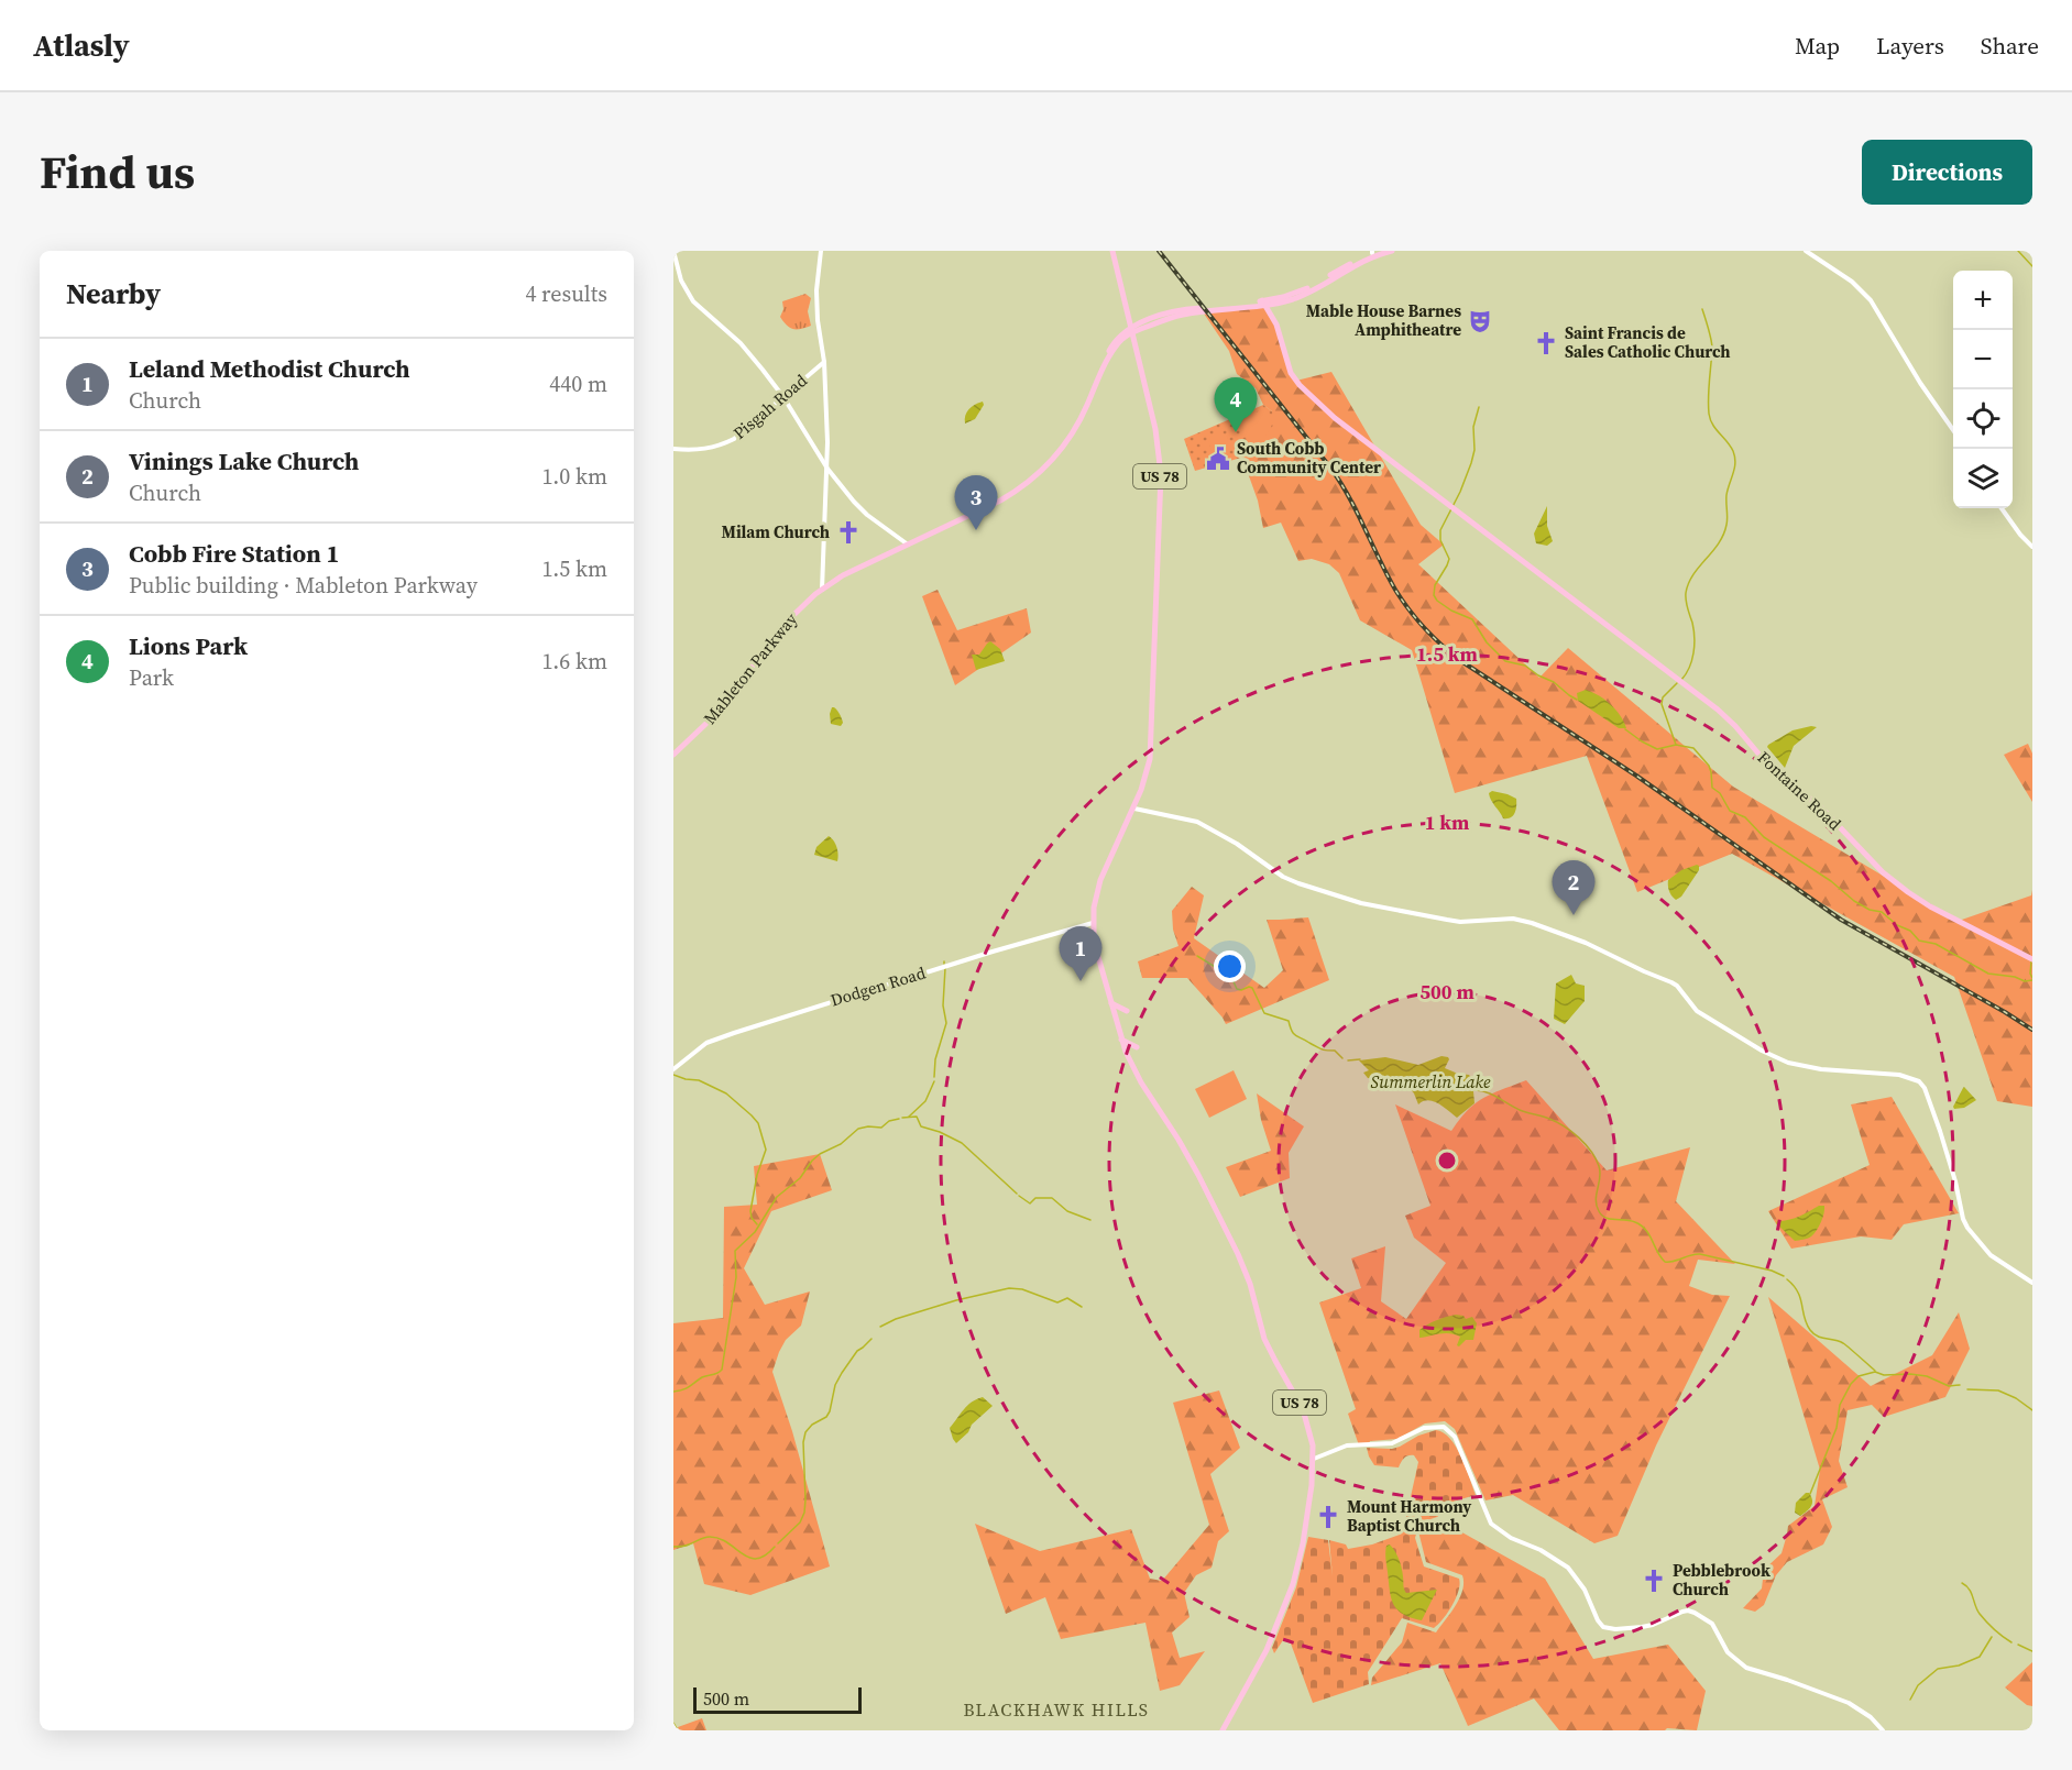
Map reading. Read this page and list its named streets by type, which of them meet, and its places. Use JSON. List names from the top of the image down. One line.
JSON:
{"streets":{"main road":["US 78","Mableton Parkway","Fontaine Road"],"street":["Pisgah Road","Dodgen Road"]},"crossings":[["US 78","Mableton Parkway"],["US 78","Dodgen Road"]],"districts":["BLACKHAWK HILLS"],"water":["Summerlin Lake"],"places":{"theatre":["Mable House Barnes Amphitheatre"],"church":["Saint Francis de Sales Catholic Church","Milam Church","Mount Harmony Baptist Church","Pebblebrook Church"],"public building":["South Cobb Community Center"]},"scale_bar":"500 m","page":{"header":"Atlasly","nav":["Map","Layers","Share"],"title":"Find us","buttons":"Directions","heading":["Nearby","4 results"],"map_buttons":["+","−"],"list":[{"mark":"1","name":"Leland Methodist Church","note":"Church","value":"440 m"},{"mark":"2","name":"Vinings Lake Church","note":"Church","value":"1.0 km"},{"mark":"3","name":"Cobb Fire Station 1","note":"Public building · Mableton Parkway","value":"1.5 km"},{"mark":"4","name":"Lions Park","note":"Park","value":"1.6 km"}],"pins":["4","3","2","1"],"scale":"500 m"},"rings":["1.5 km","1 km","500 m"]}
